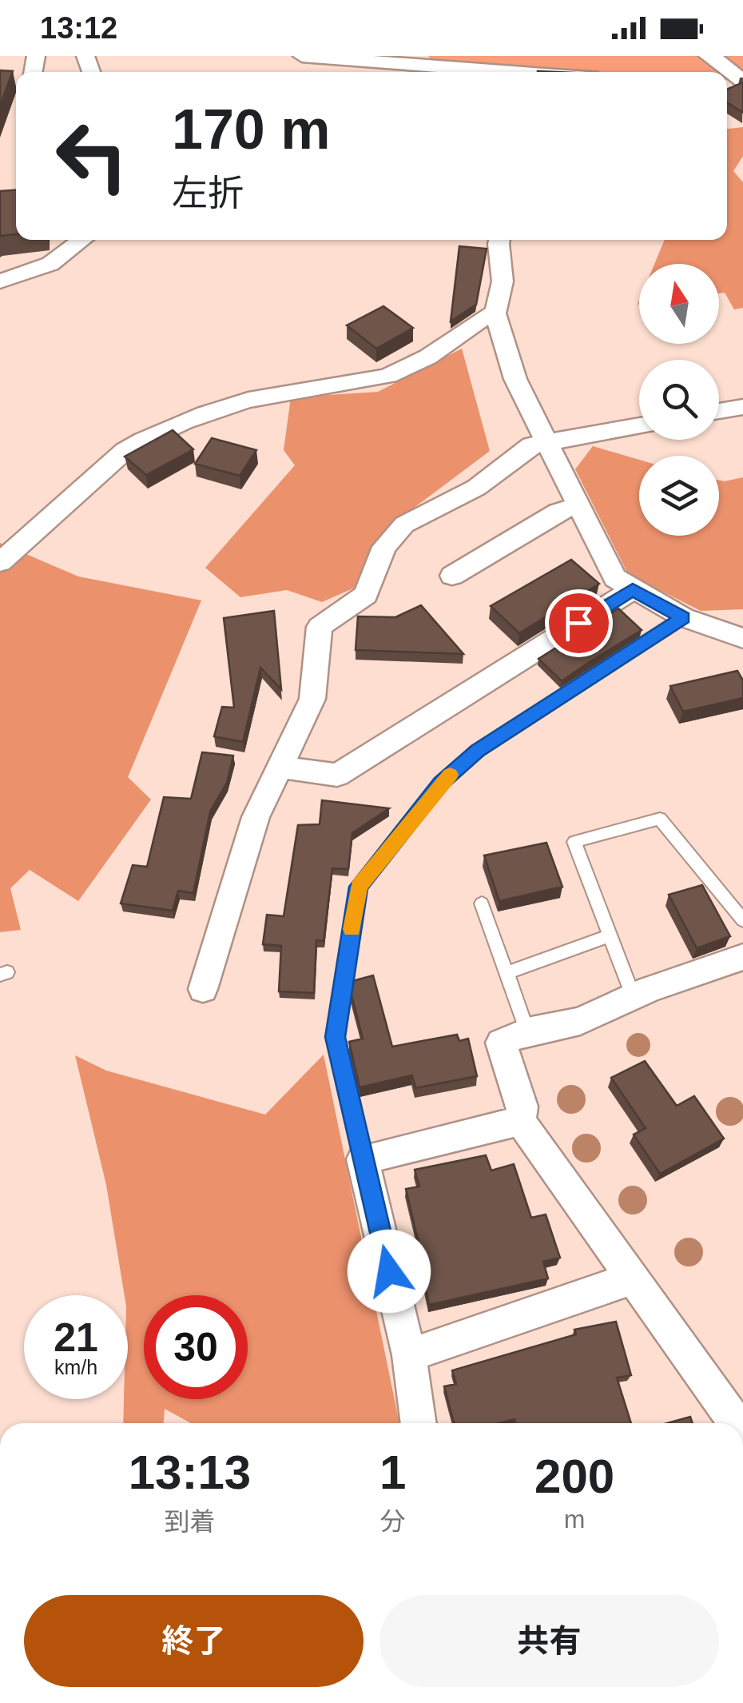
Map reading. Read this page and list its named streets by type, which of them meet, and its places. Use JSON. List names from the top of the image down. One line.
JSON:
{"north":"top","page":{"status":"13:12","turn":["170 m","左折"],"speed":"21 km/h","limit":"30","eta":["13:13","到着","1","分","200","m"],"buttons":["終了","共有"]}}
